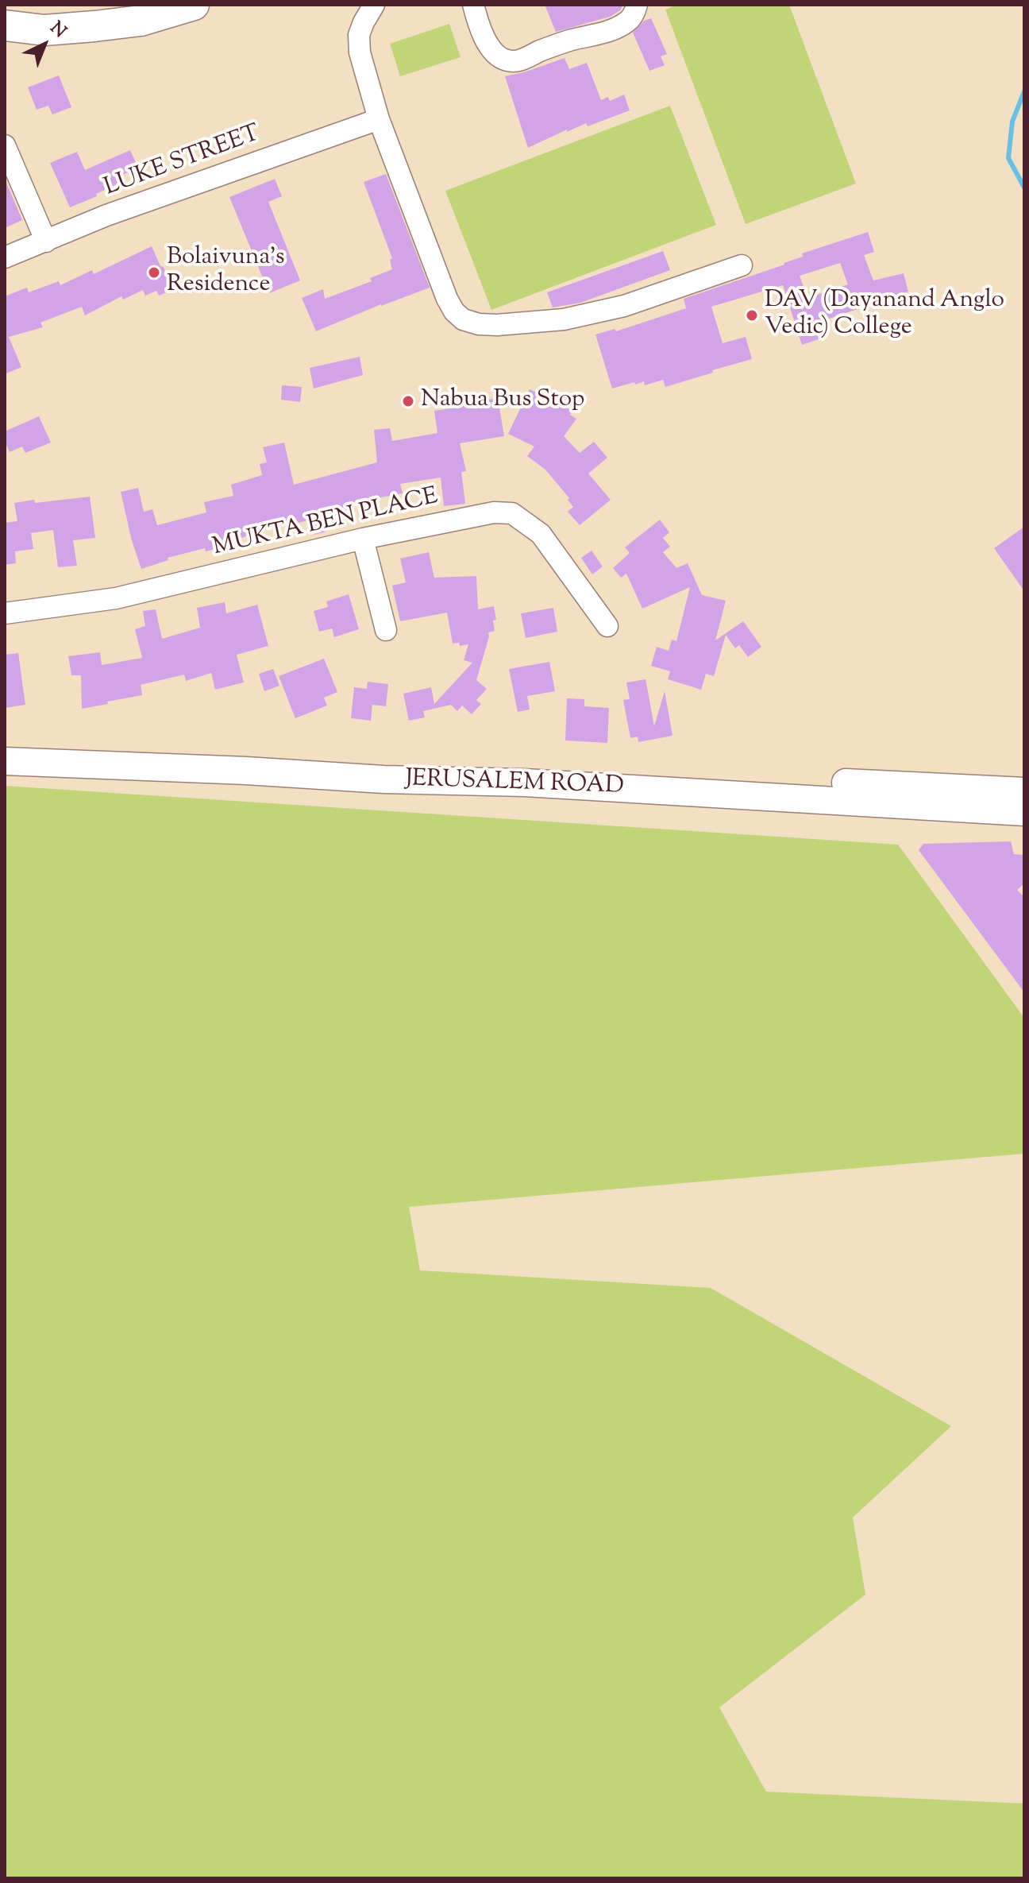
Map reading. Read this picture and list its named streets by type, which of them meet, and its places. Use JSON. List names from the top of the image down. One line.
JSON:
{"streets":{"main road":["JERUSALEM ROAD"],"street":["LUKE STREET","MUKTA BEN PLACE"]},"places":["Bolaivuna's Residence","DAV (Dayanand Anglo Vedic) College","Nabua Bus Stop"],"north":"top right"}
